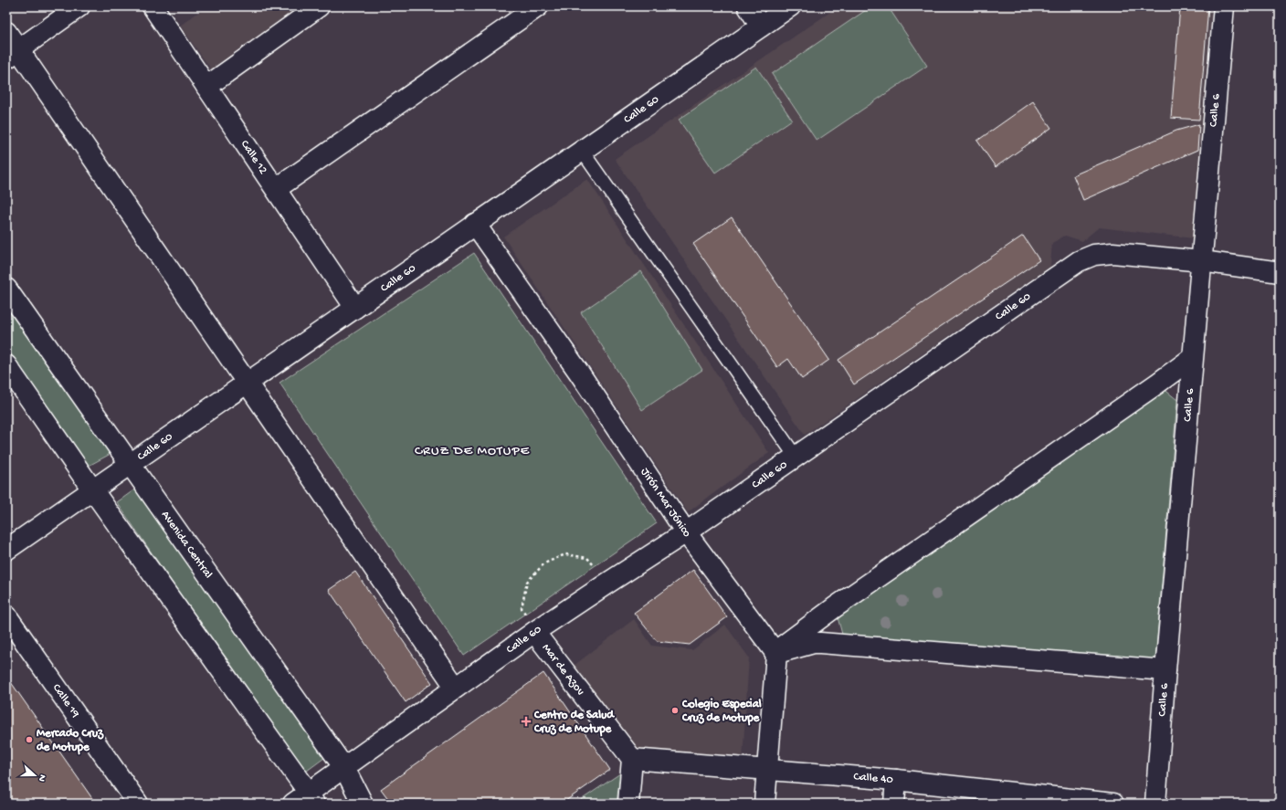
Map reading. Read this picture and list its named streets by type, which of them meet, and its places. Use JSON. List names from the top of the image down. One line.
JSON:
{"streets":{"street":["Calle 60","Calle 6","Calle 12","Jirón Mar Jónico","Avenida Central","Mar de Azov","Calle 19","Calle 40"]},"crossings":[["Calle 60","Calle 6"],["Calle 60","Calle 12"],["Calle 60","Jirón Mar Jónico"],["Calle 60","Avenida Central"],["Calle 60","Mar de Azov"],["Mar de Azov","Calle 40"]],"districts":["CRUZ DE MOTUPE"],"places":{"other":["Colegio Especial Cruz de Motupe","Mercado Cruz de Motupe"],"health":["Centro de Salud Cruz de Motupe"]},"north":"right"}
